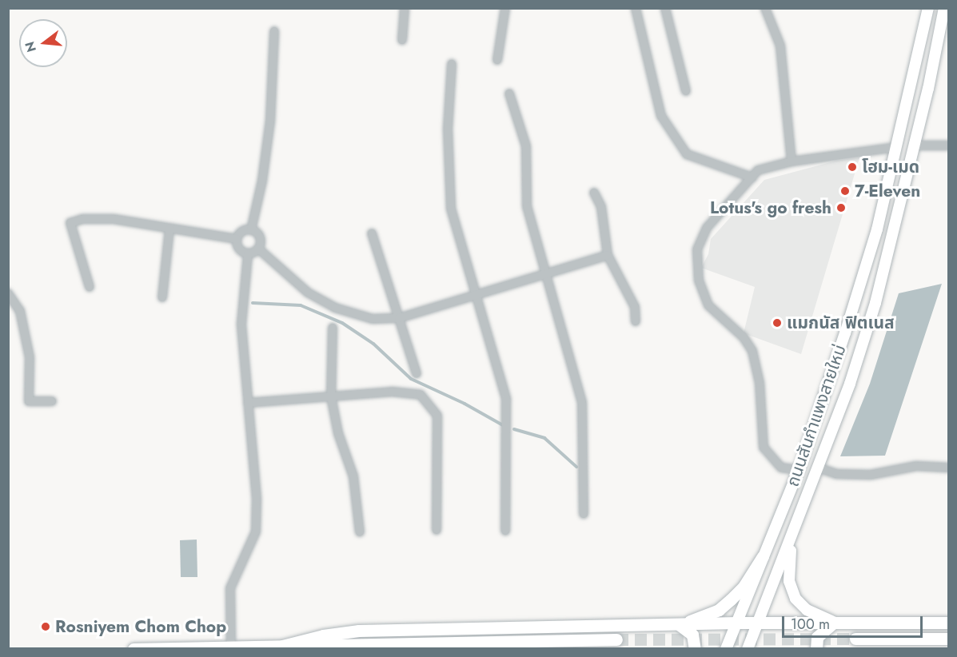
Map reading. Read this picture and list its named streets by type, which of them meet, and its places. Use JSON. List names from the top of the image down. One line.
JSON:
{"streets":{"main road":["ถนนสันกำแพงสายใหม่"]},"places":["โฮม-เมด","7-Eleven","Lotus's go fresh","แมกนัส ฟิตเนส","Rosniyem Chom Chop"],"scale_bar":"100 m","north":"left"}
